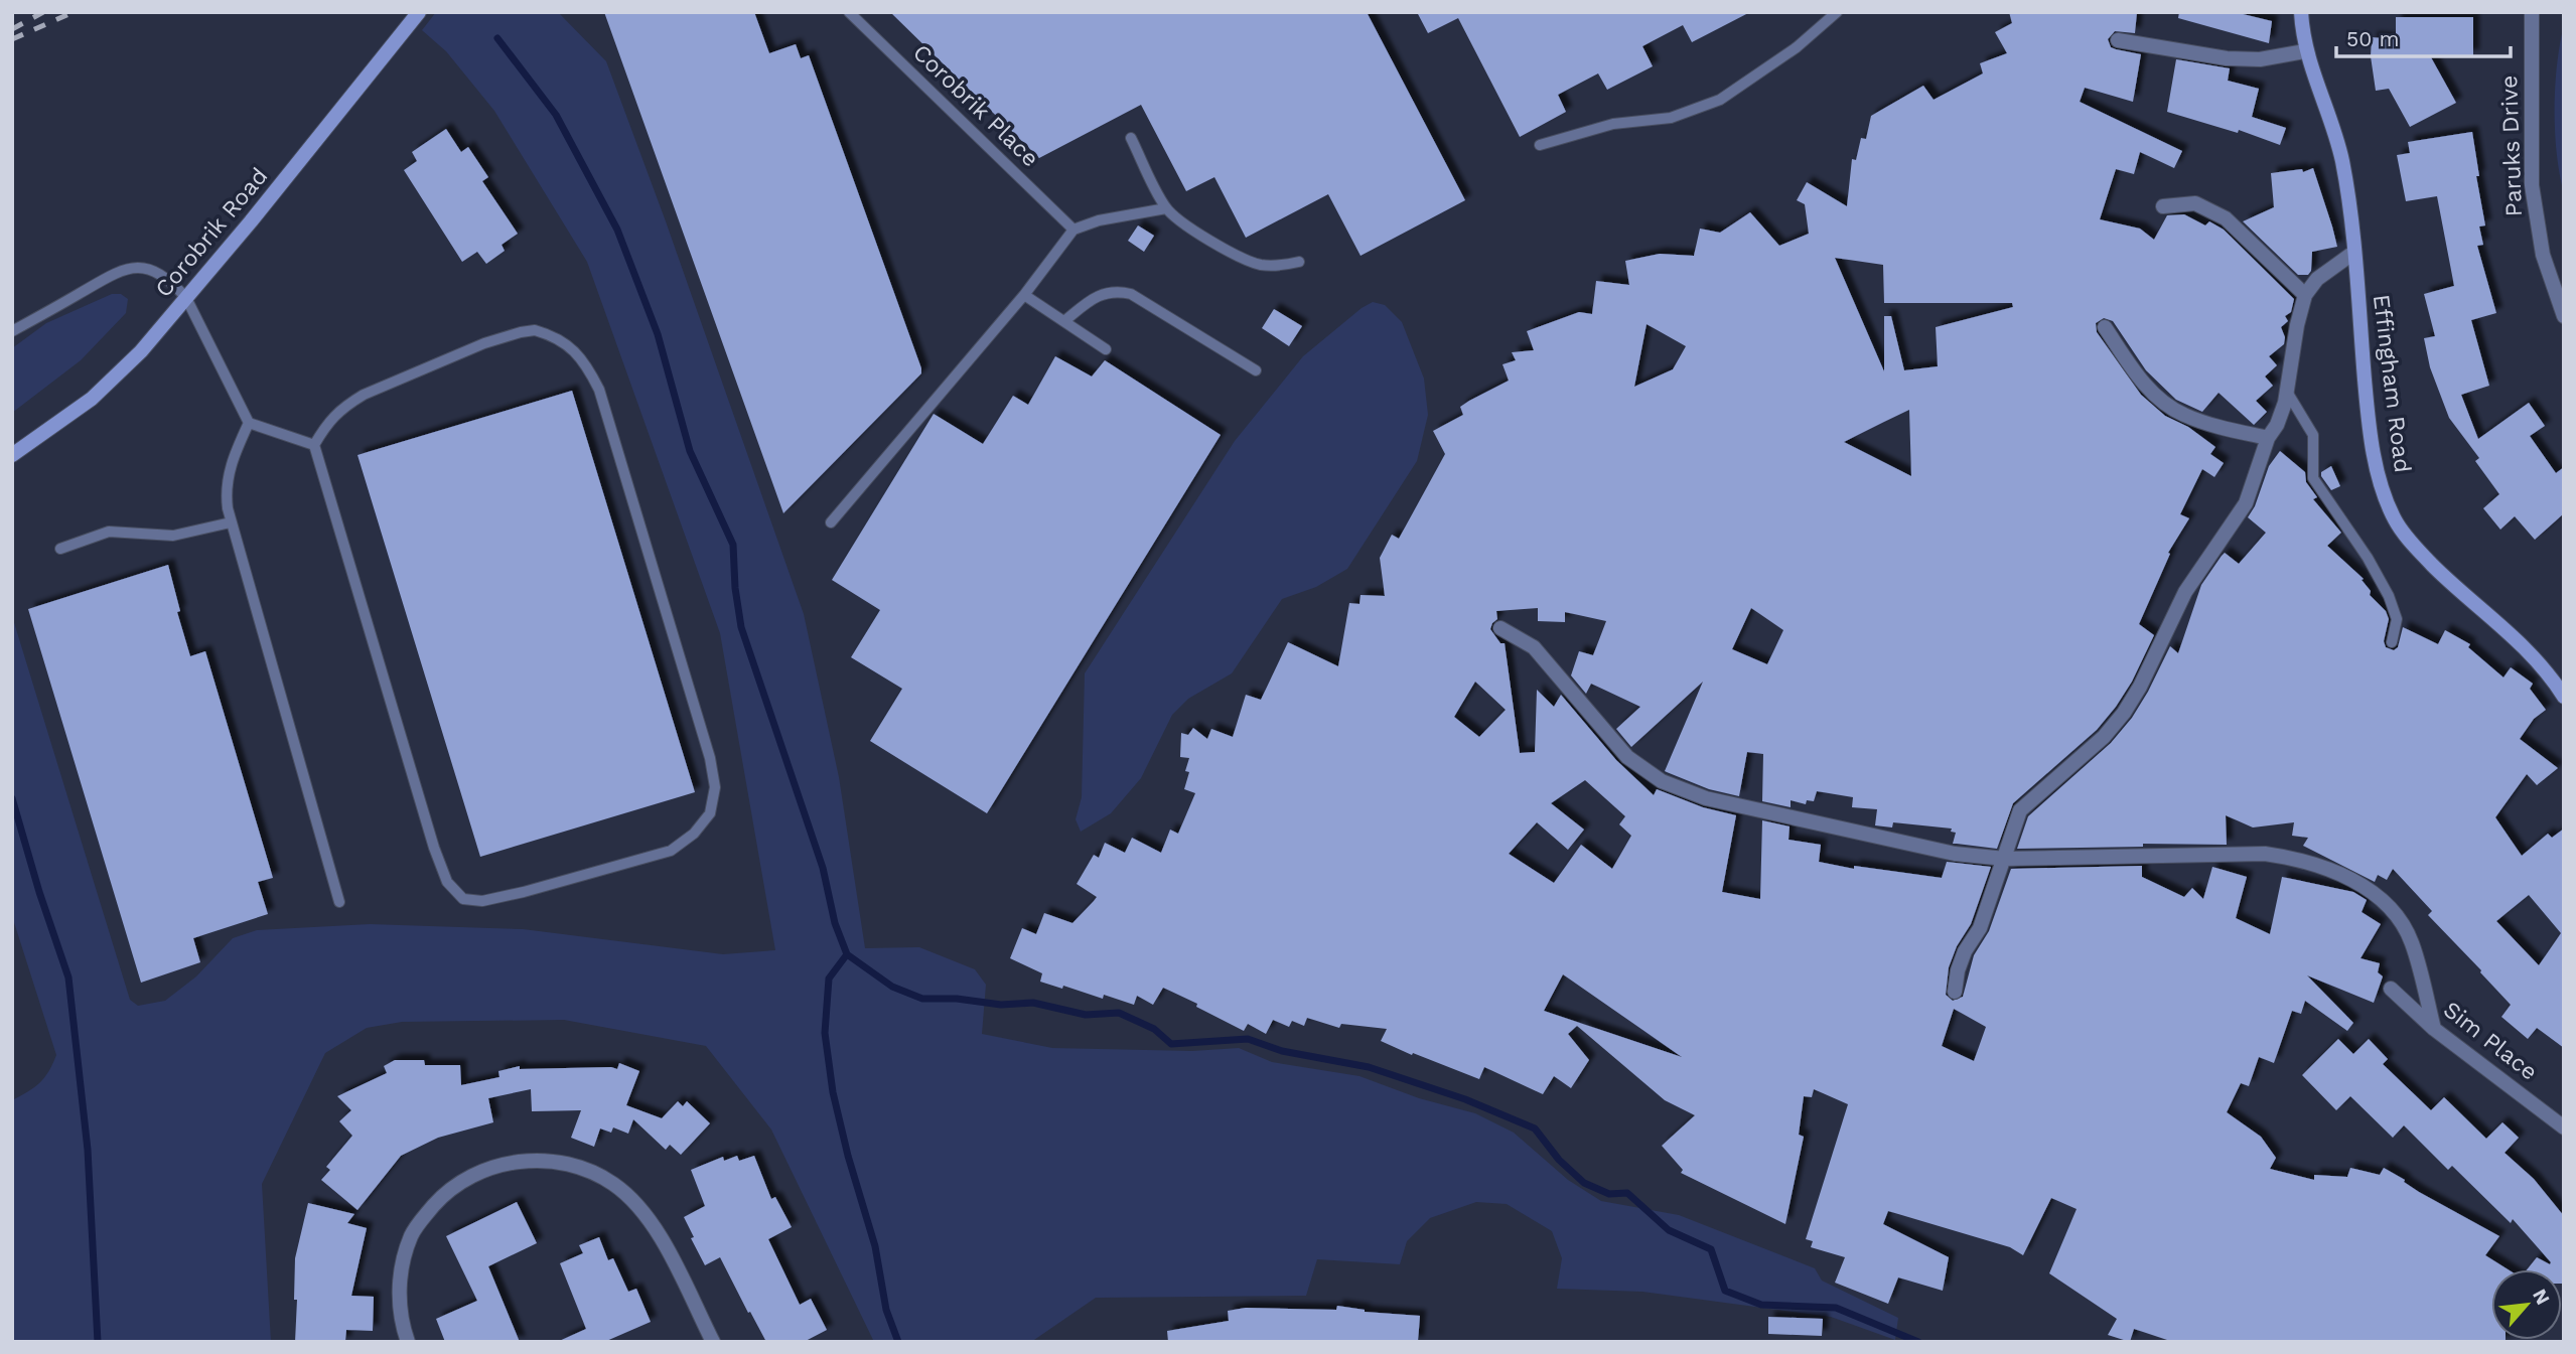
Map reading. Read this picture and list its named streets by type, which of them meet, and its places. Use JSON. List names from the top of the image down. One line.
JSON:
{"streets":{"street":["Paruks Drive","Corobrik Road","Effingham Road","Sim Place"],"lane":["Corobrik Place"]},"scale_bar":"50 m","north":"top right"}
